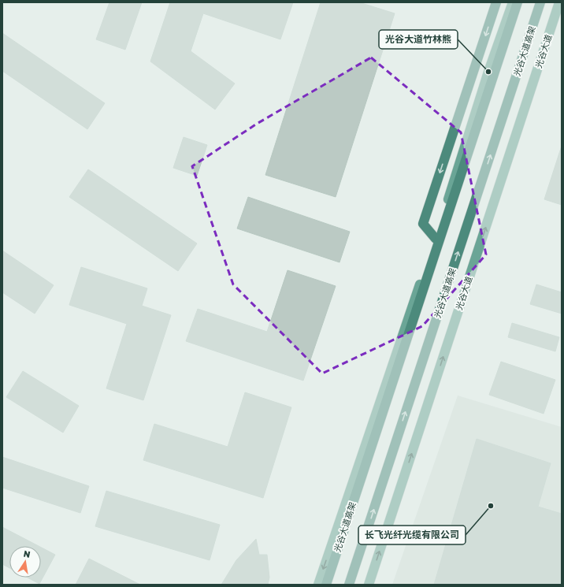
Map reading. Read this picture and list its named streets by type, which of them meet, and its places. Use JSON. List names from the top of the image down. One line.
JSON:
{"streets":{"highway":["光谷大道高架"],"main road":["光谷大道"]},"places":["光谷大道竹林熊","长飞光纤光缆有限公司"],"north":"top"}
